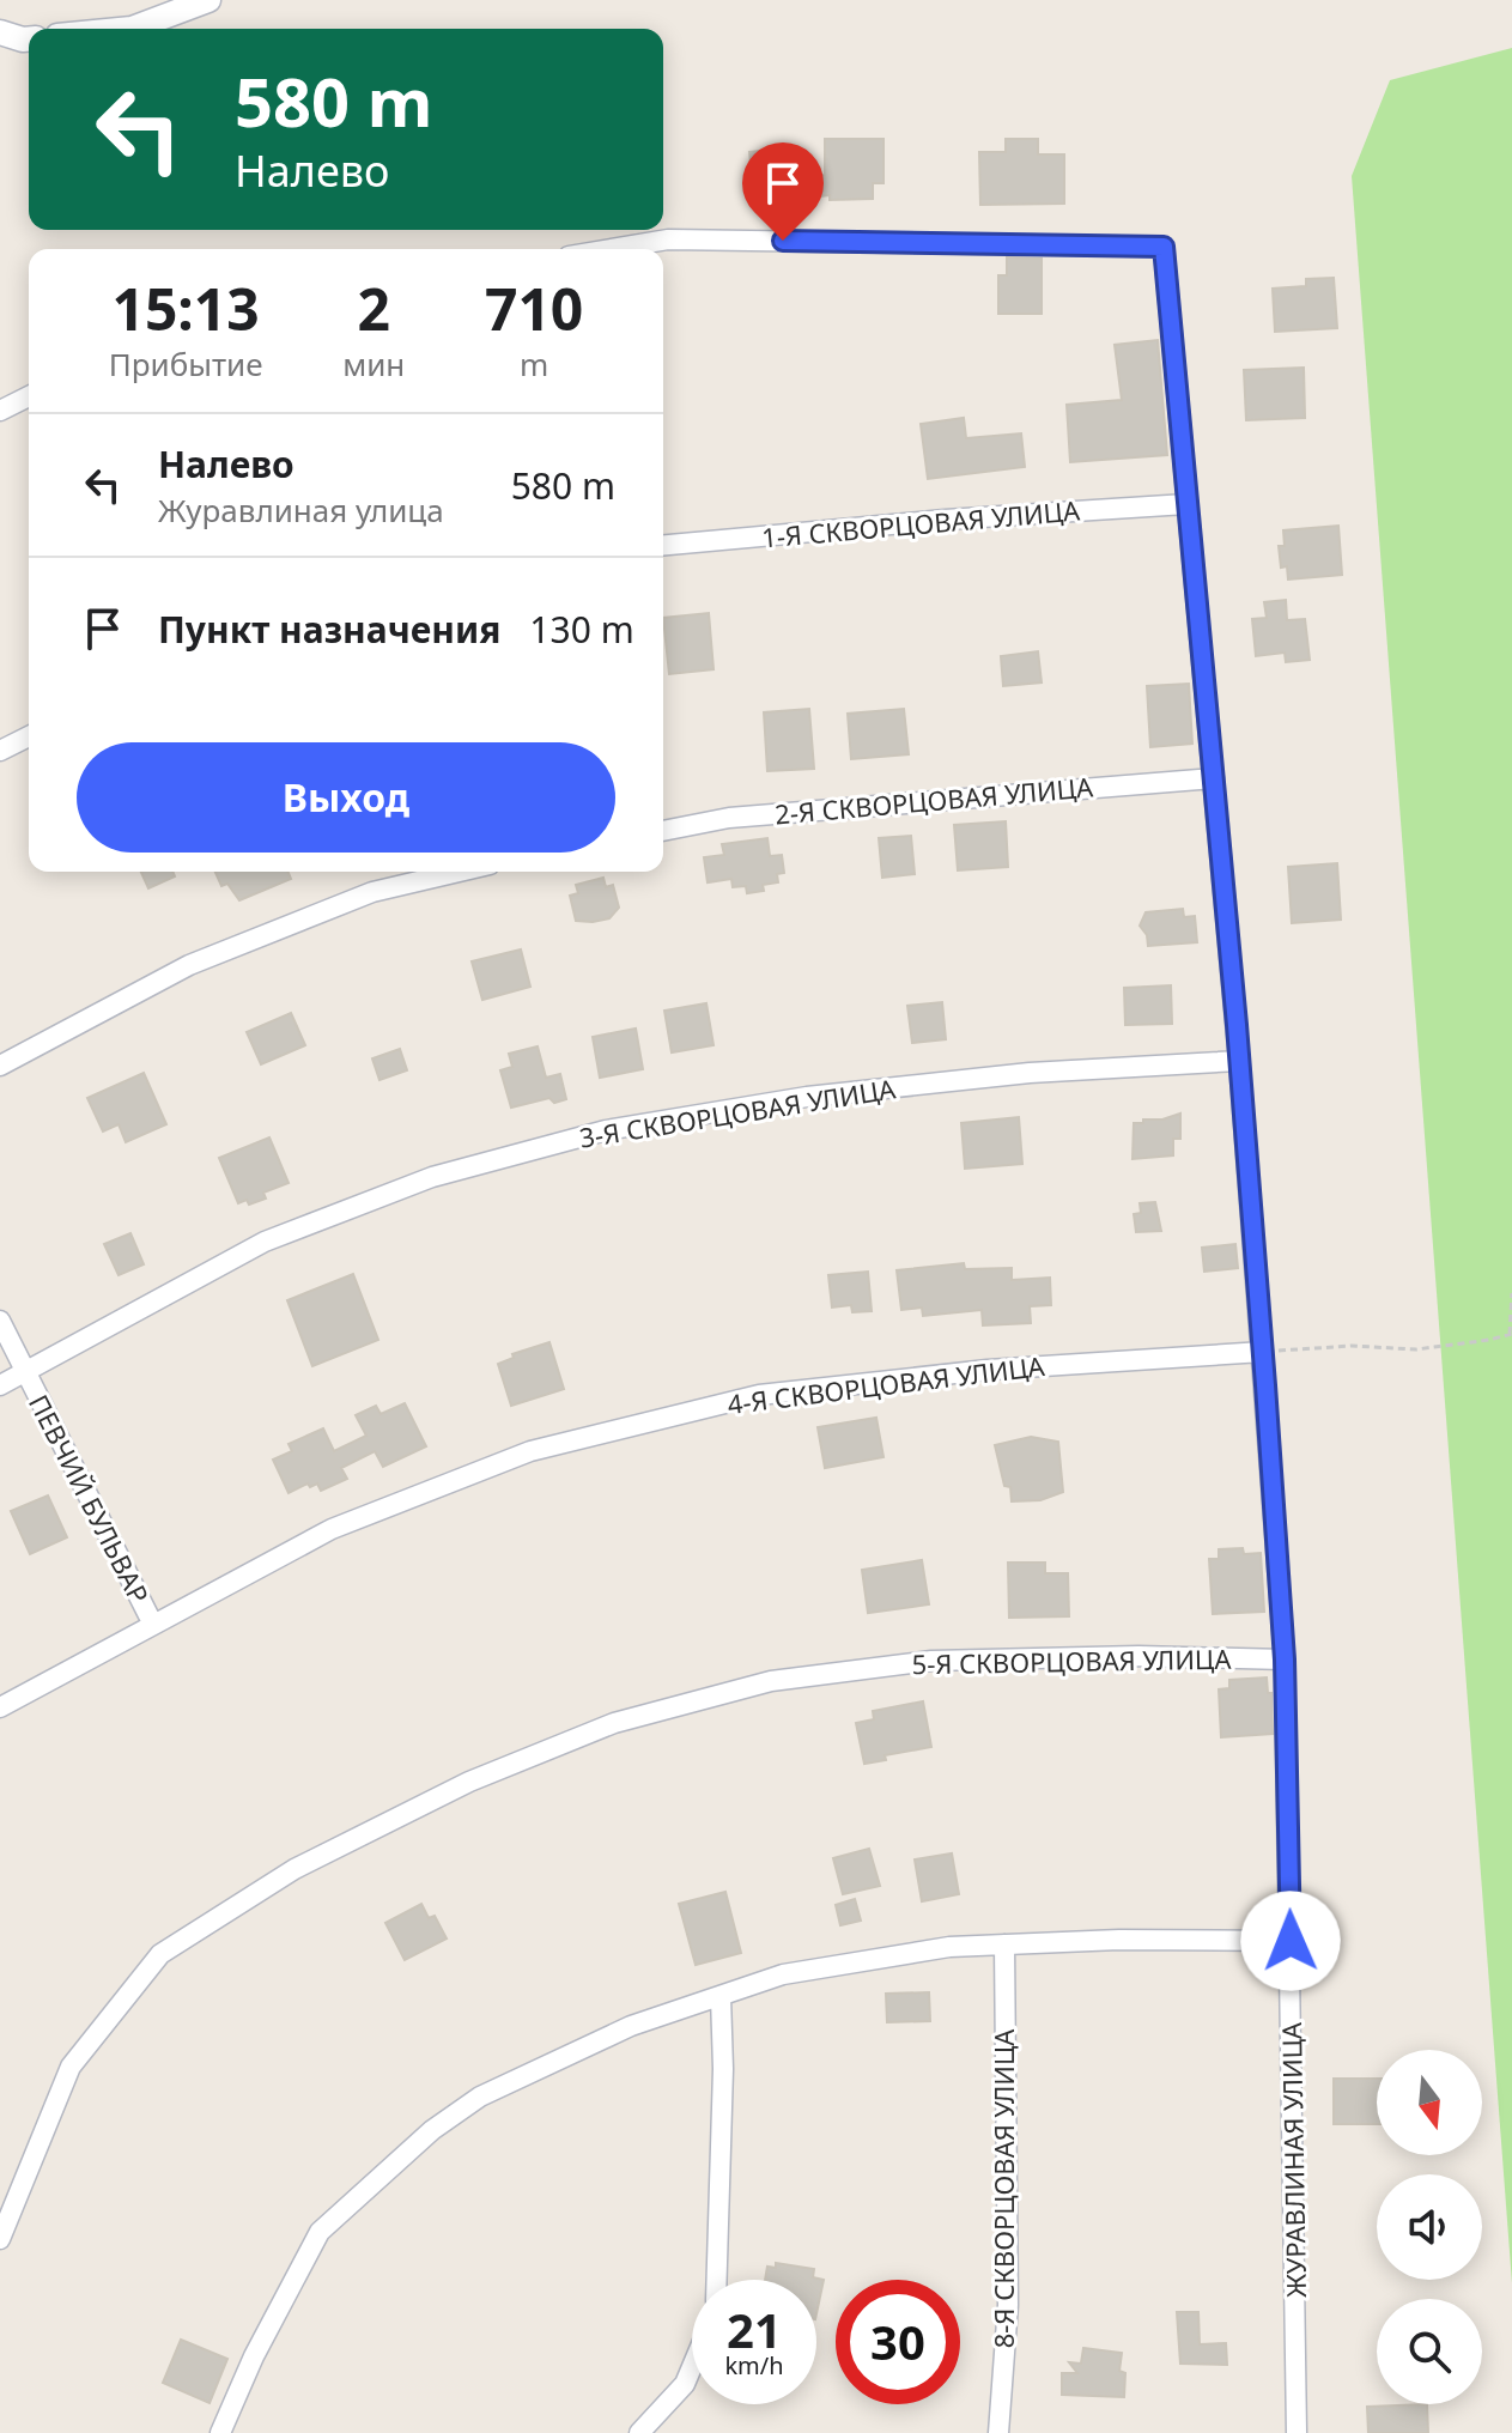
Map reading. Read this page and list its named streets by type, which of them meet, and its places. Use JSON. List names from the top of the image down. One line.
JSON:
{"streets":{"street":["1-Я СКВОРЦОВАЯ УЛИЦА","2-Я СКВОРЦОВАЯ УЛИЦА","3-Я СКВОРЦОВАЯ УЛИЦА","4-Я СКВОРЦОВАЯ УЛИЦА","ПЕВЧИЙ БУЛЬВАР","5-Я СКВОРЦОВАЯ УЛИЦА","ЖУРАВЛИНАЯ УЛИЦА","8-Я СКВОРЦОВАЯ УЛИЦА"]},"crossings":[["1-Я СКВОРЦОВАЯ УЛИЦА","ЖУРАВЛИНАЯ УЛИЦА"],["2-Я СКВОРЦОВАЯ УЛИЦА","ЖУРАВЛИНАЯ УЛИЦА"],["3-Я СКВОРЦОВАЯ УЛИЦА","ПЕВЧИЙ БУЛЬВАР"],["3-Я СКВОРЦОВАЯ УЛИЦА","ЖУРАВЛИНАЯ УЛИЦА"],["4-Я СКВОРЦОВАЯ УЛИЦА","ПЕВЧИЙ БУЛЬВАР"],["4-Я СКВОРЦОВАЯ УЛИЦА","ЖУРАВЛИНАЯ УЛИЦА"],["5-Я СКВОРЦОВАЯ УЛИЦА","ЖУРАВЛИНАЯ УЛИЦА"]],"north":"bottom","page":{"turn":["580 m","Налево"],"eta":["15:13","Прибытие","2","мин","710","m"],"list":[{"name":"Налево","note":"Журавлиная улица","value":"580 m"},{"name":"Пункт назначения","value":"130 m"}],"buttons":"Выход","speed":"21 km/h","limit":"30"}}
